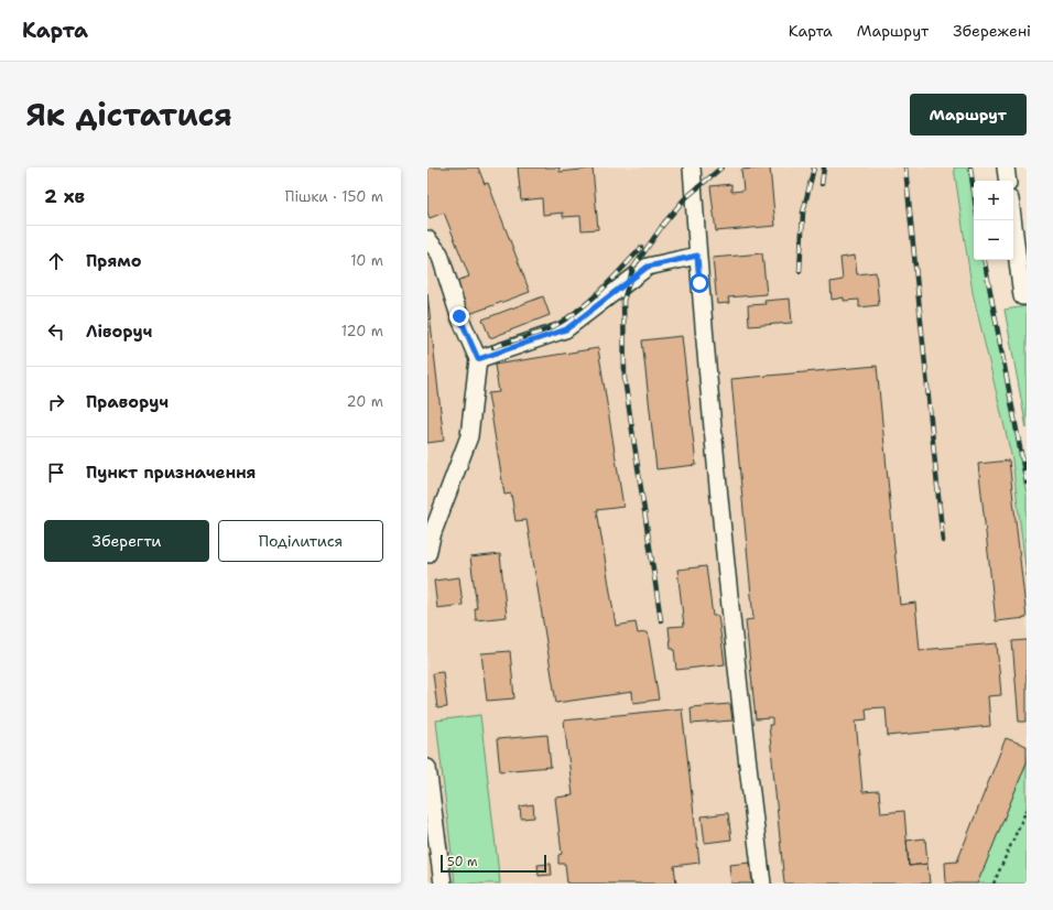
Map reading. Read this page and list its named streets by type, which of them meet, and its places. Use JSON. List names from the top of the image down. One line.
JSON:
{"scale_bar":"50 m","page":{"header":"Карта","nav":["Карта","Маршрут","Збережені"],"title":"Як дістатися","buttons":["Маршрут",["Зберегти","Поділитися"]],"heading":["2 хв","Пішки · 150 m"],"map_buttons":["+","−"],"list":[["Прямо","10 m"],["Ліворуч","120 m"],["Праворуч","20 m"],"Пункт призначення"],"scale":"50 m"}}
